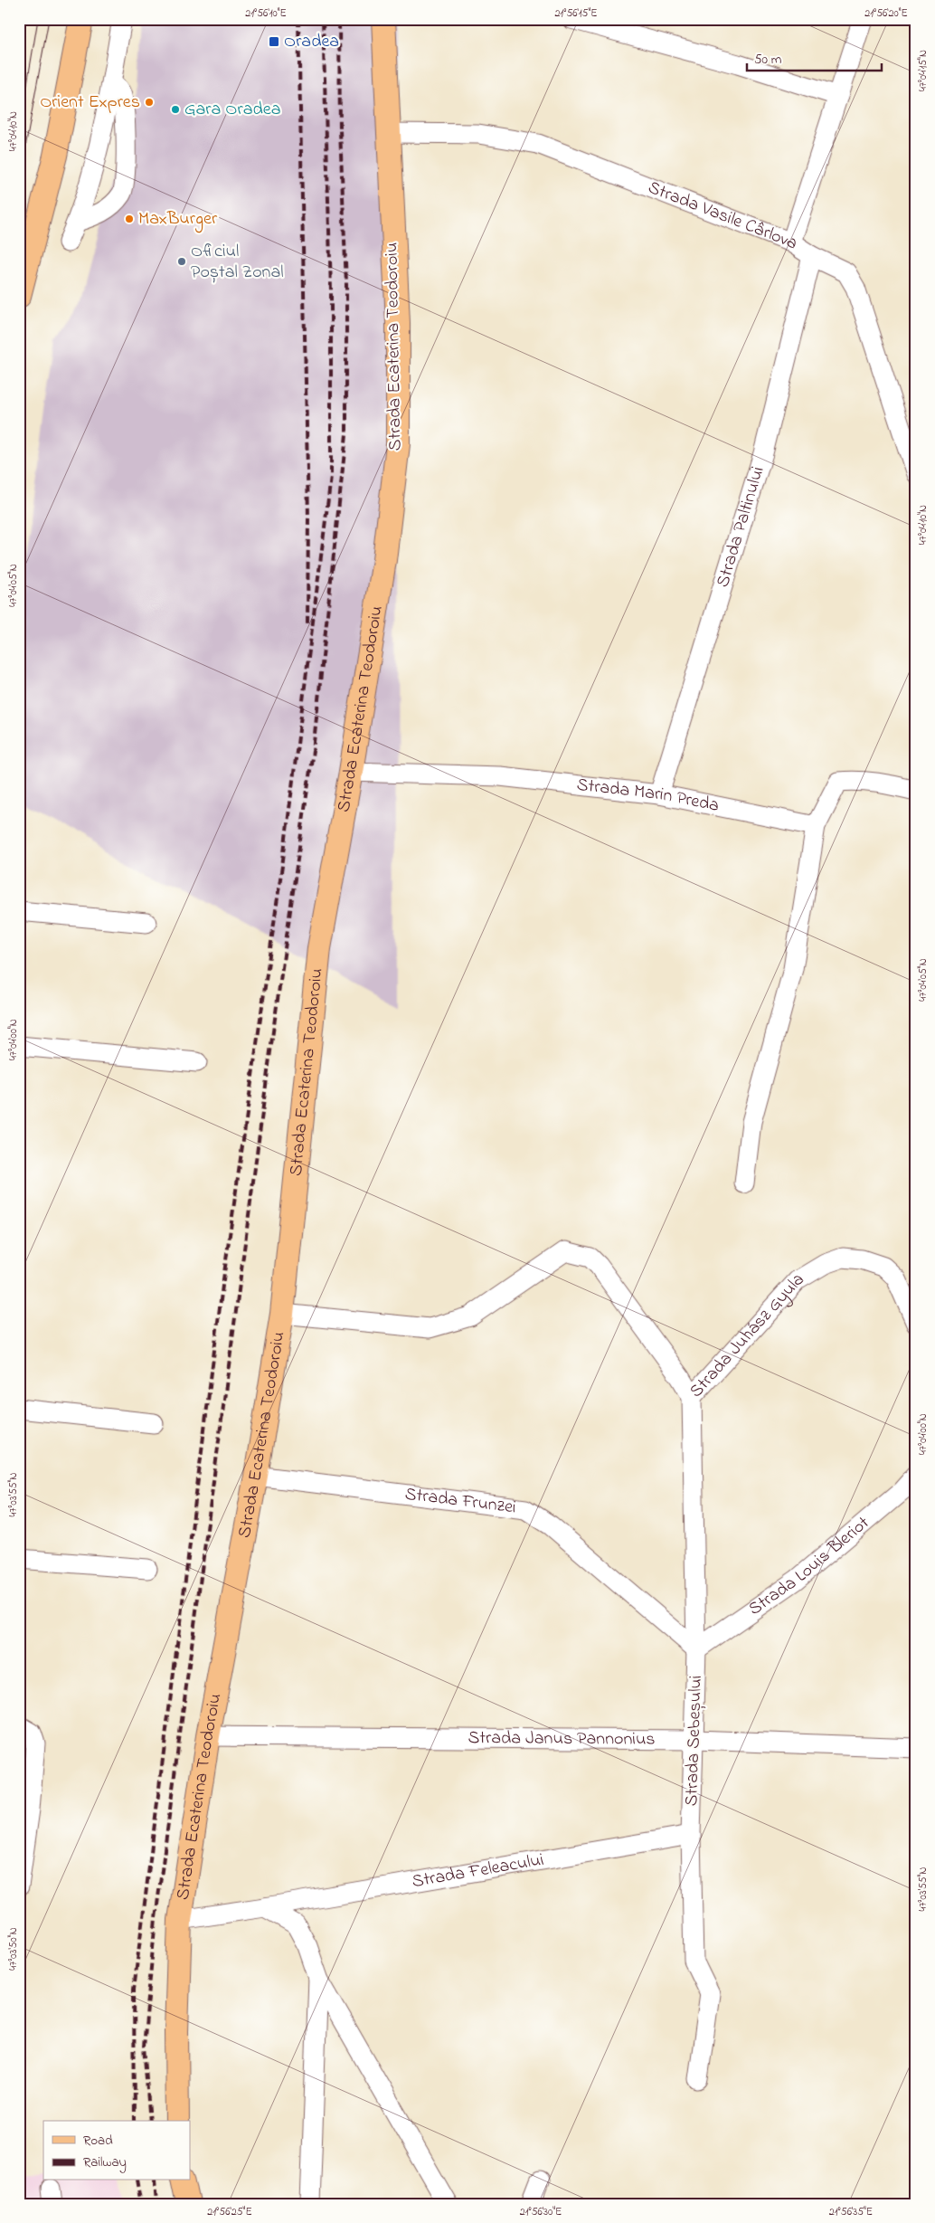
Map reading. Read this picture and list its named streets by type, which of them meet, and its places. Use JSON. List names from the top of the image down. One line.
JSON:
{"streets":{"main road":["Strada Ecaterina Teodoroiu"],"street":["Strada Vasile Cârlova","Strada Paltinului","Strada Marin Preda","Strada Juhász Gyula","Strada Frunzei","Strada Louis Bleriot","Strada Janus Pannonius","Strada Sebeșului","Strada Feleacului"]},"crossings":[["Strada Vasile Cârlova","Strada Ecaterina Teodoroiu"],["Strada Vasile Cârlova","Strada Paltinului"],["Strada Ecaterina Teodoroiu","Strada Marin Preda"],["Strada Ecaterina Teodoroiu","Strada Juhász Gyula"],["Strada Ecaterina Teodoroiu","Strada Frunzei"],["Strada Ecaterina Teodoroiu","Strada Janus Pannonius"],["Strada Ecaterina Teodoroiu","Strada Feleacului"],["Strada Paltinului","Strada Marin Preda"],["Strada Juhász Gyula","Strada Sebeșului"],["Strada Frunzei","Strada Louis Bleriot"],["Strada Frunzei","Strada Sebeșului"],["Strada Louis Bleriot","Strada Sebeșului"],["Strada Janus Pannonius","Strada Sebeșului"],["Strada Sebeșului","Strada Feleacului"]],"places":{"transit":["Oradea"],"other":["Orient Expres","Gara Oradea","MaxBurger","Oficiul Poștal Zonal"]},"legend":["Road","Railway"],"scale_bar":"50 m","coordinates":["21°56'10\"E","21°56'15\"E","21°56'20\"E","47°04'15\"N","47°04'10\"N","47°04'05\"N","47°04'00\"N","47°03'55\"N","47°03'50\"N","21°56'25\"E","21°56'30\"E","21°56'35\"E"]}
